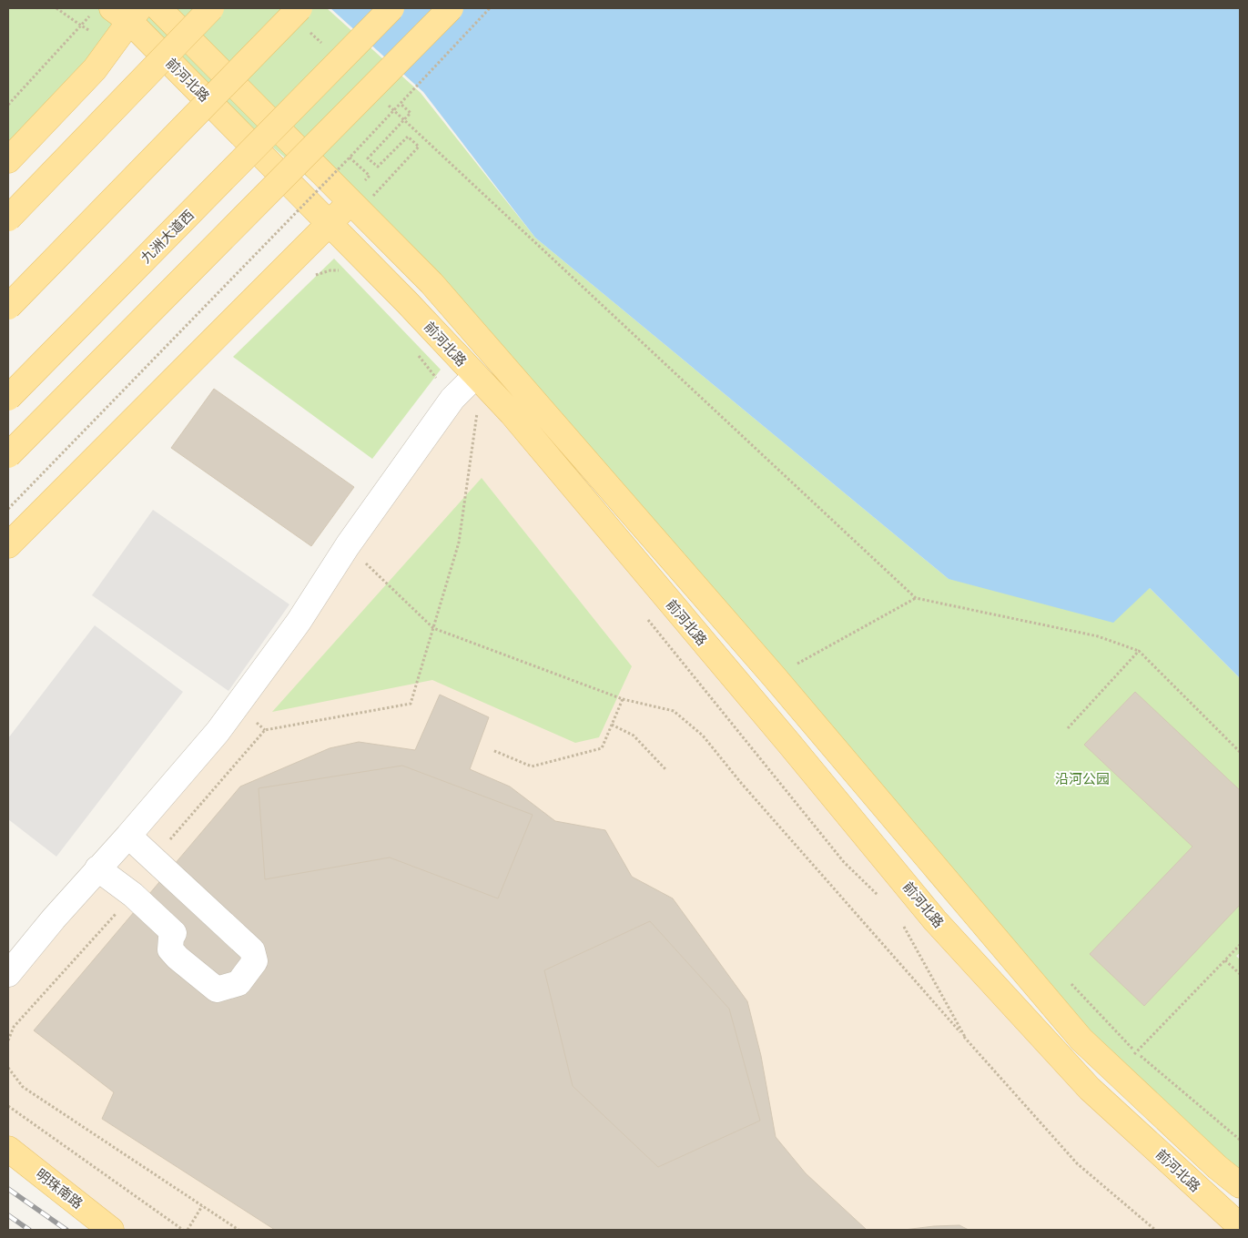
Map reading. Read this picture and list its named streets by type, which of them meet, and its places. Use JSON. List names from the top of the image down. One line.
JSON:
{"streets":{"main road":["前河北路","九洲大道西","明珠南路"]},"parks":["沿河公园"]}
